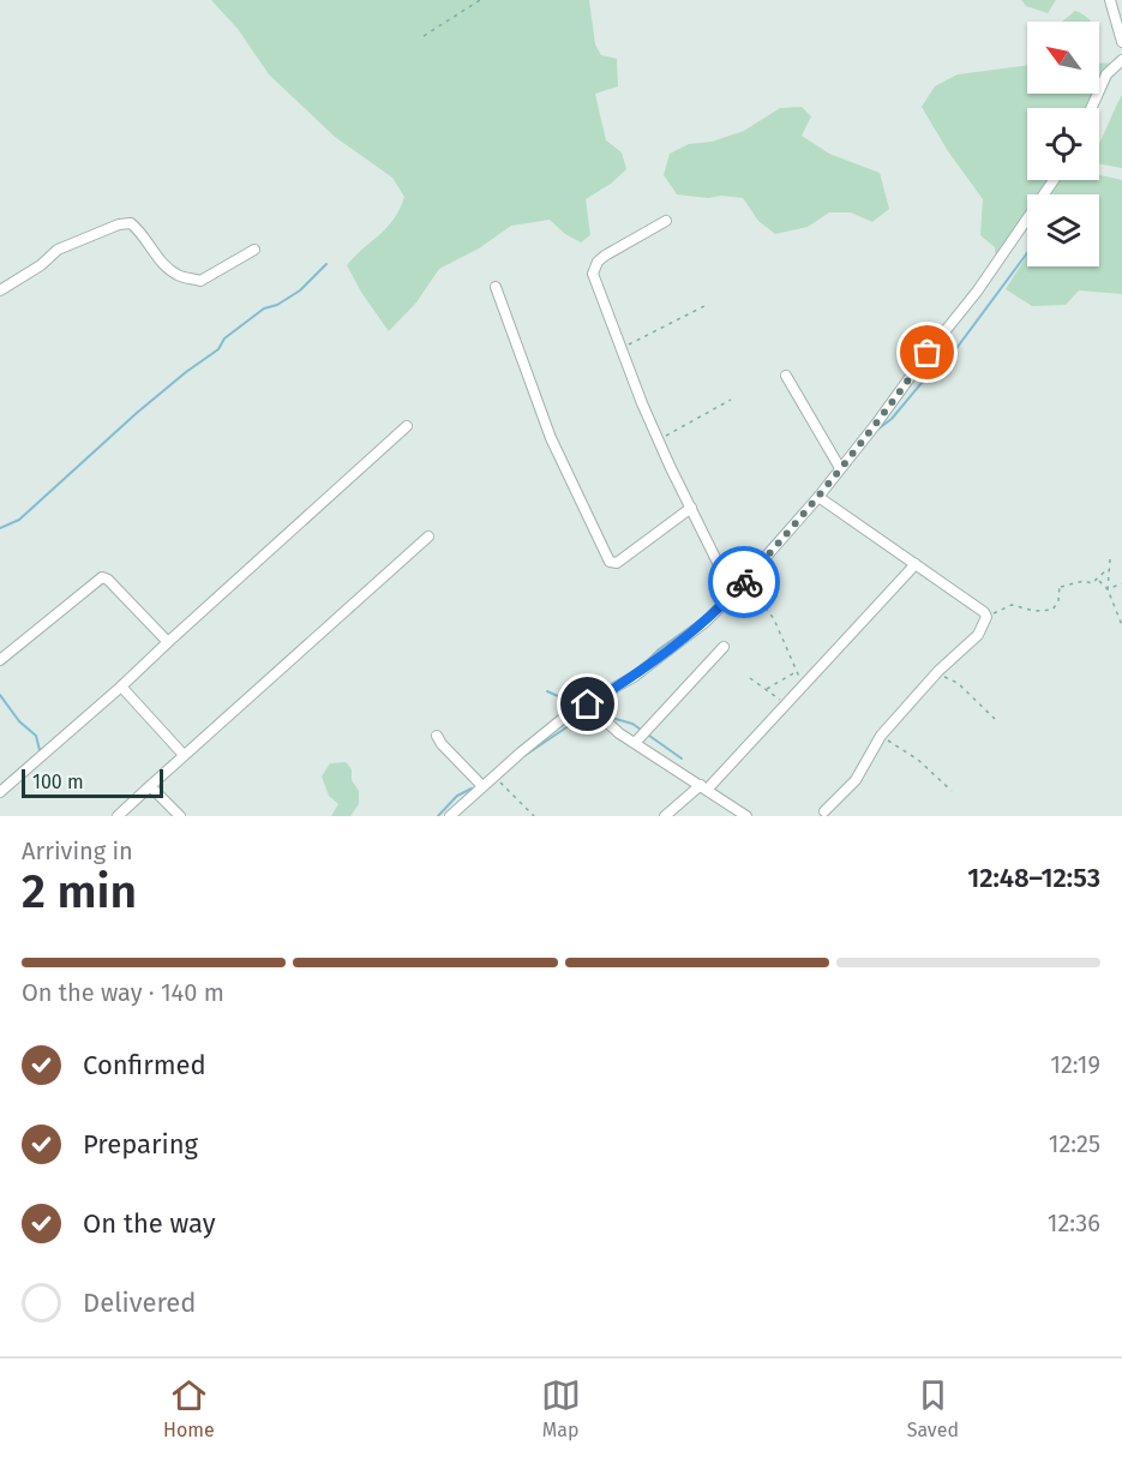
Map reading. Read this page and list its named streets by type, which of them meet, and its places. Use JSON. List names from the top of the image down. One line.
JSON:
{"scale_bar":"100 m","north":"top left","page":{"scale":"100 m","heading":["2 min","Arriving in","12:48–12:53"],"bar":"On the way · 140 m","list":[["Confirmed","12:19"],["Preparing","12:25"],["On the way","12:36"],"Delivered"],"tabs":["Home","Map","Saved"]}}
